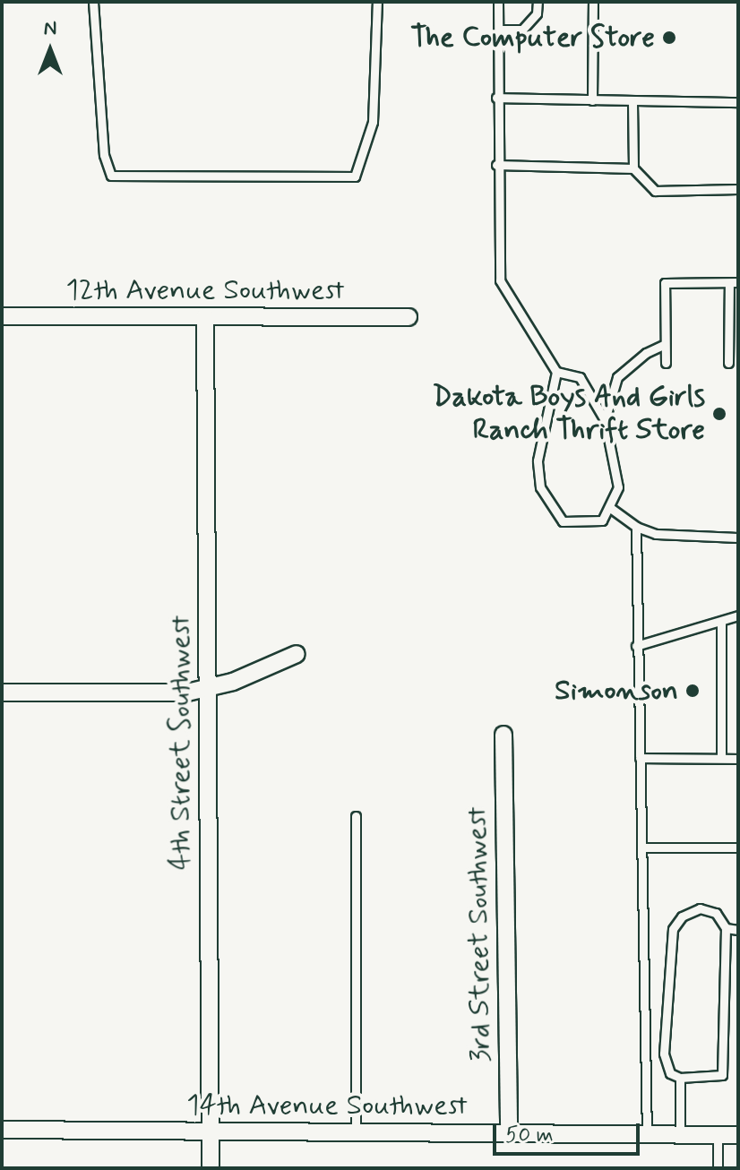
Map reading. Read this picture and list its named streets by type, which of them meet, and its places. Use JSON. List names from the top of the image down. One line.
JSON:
{"streets":{"street":["12th Avenue Southwest","4th Street Southwest","3rd Street Southwest","14th Avenue Southwest"]},"crossings":[["12th Avenue Southwest","4th Street Southwest"],["4th Street Southwest","14th Avenue Southwest"],["3rd Street Southwest","14th Avenue Southwest"]],"places":["The Computer Store","Dakota Boys And Girls Ranch Thrift Store","Simonson"],"scale_bar":"50 m","north":"top"}
